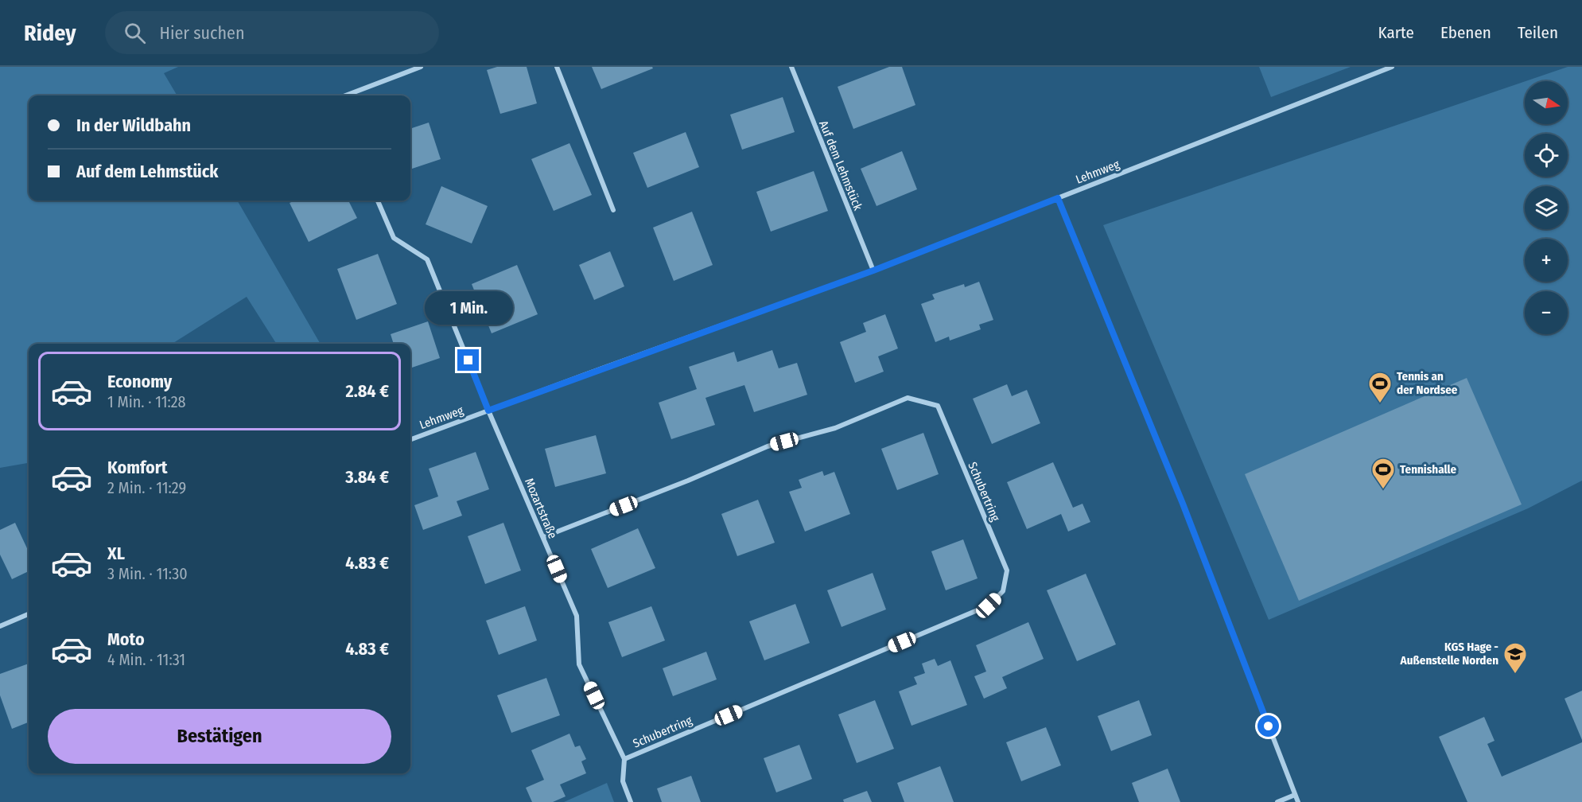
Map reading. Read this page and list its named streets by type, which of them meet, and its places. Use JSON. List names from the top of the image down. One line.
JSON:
{"streets":{"street":["Auf dem Lehmstück","Lehmweg","Schubertring","Mozartstraße"]},"crossings":[["Auf dem Lehmstück","Lehmweg"],["Lehmweg","Mozartstraße"],["Schubertring","Mozartstraße"]],"places":{"sports":["Tennis an der Nordsee","Tennishalle"],"school or university":["KGS Hage - Außenstelle Norden"]},"north":"right","page":{"header":"Ridey","search":"Hier suchen","nav":["Karte","Ebenen","Teilen"],"map_buttons":["+","−"],"banner":["In der Wildbahn","Auf dem Lehmstück"],"bubble":"1 Min.","list":[{"name":"Economy","note":"1 Min. · 11:28","value":"2.84 €"},{"name":"Komfort","note":"2 Min. · 11:29","value":"3.84 €"},{"name":"XL","note":"3 Min. · 11:30","value":"4.83 €"},{"name":"Moto","note":"4 Min. · 11:31","value":"4.83 €"}],"buttons":"Bestätigen"}}
